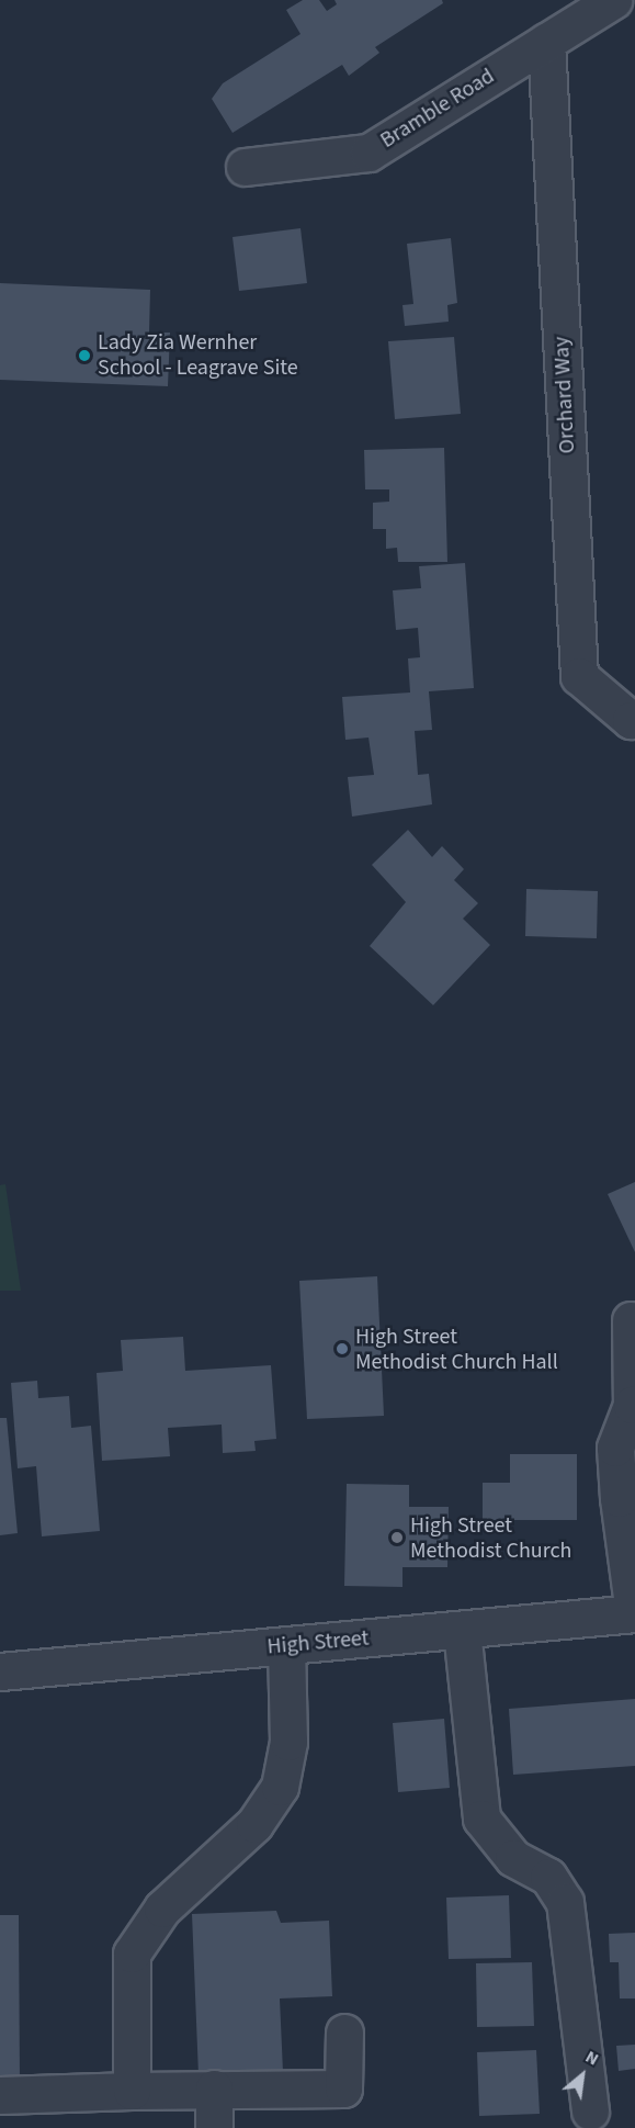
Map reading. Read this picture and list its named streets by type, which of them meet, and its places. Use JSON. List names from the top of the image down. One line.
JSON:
{"streets":{"street":["Bramble Road","Orchard Way","High Street"]},"crossings":[["Bramble Road","Orchard Way"]],"places":["Lady Zia Wernher School - Leagrave Site","High Street Methodist Church Hall","High Street Methodist Church"],"north":"top right"}
